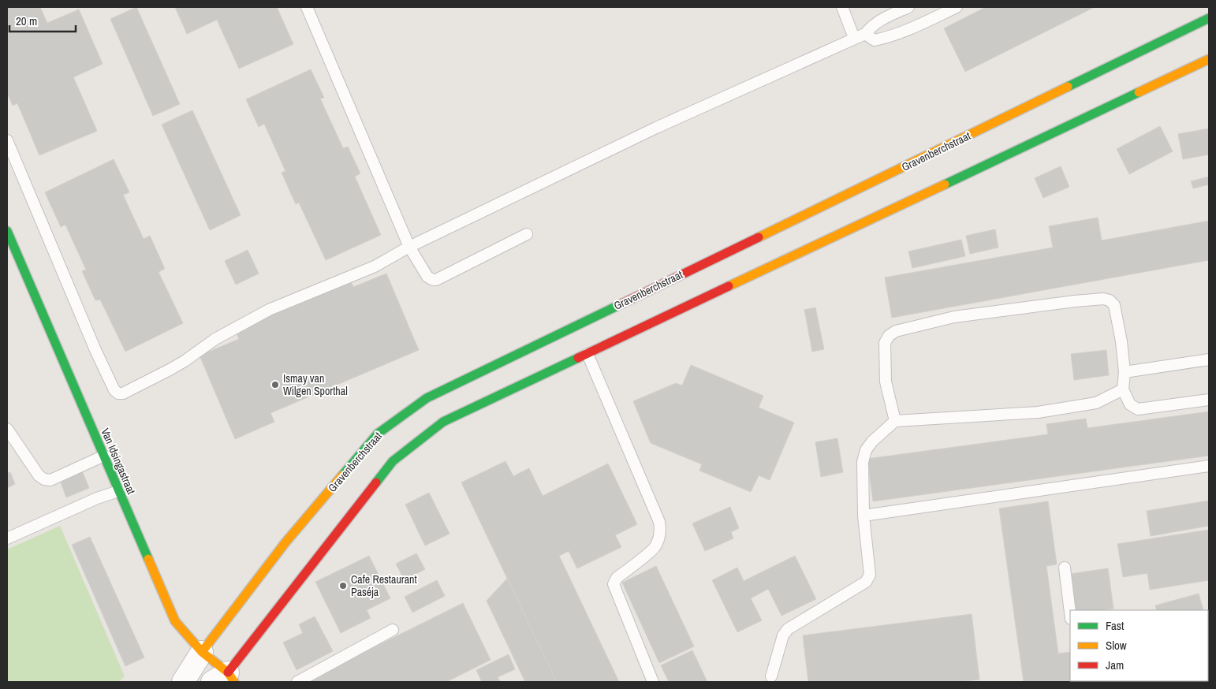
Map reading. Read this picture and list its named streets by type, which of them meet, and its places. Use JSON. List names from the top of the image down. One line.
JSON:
{"streets":{"street":["Gravenberchstraat","Van Idsingastraat"]},"crossings":[["Gravenberchstraat","Van Idsingastraat"]],"places":["Ismay van Wilgen Sporthal","Cafe Restaurant Paséja"],"legend":["Fast","Slow","Jam"],"scale_bar":"20 m"}
